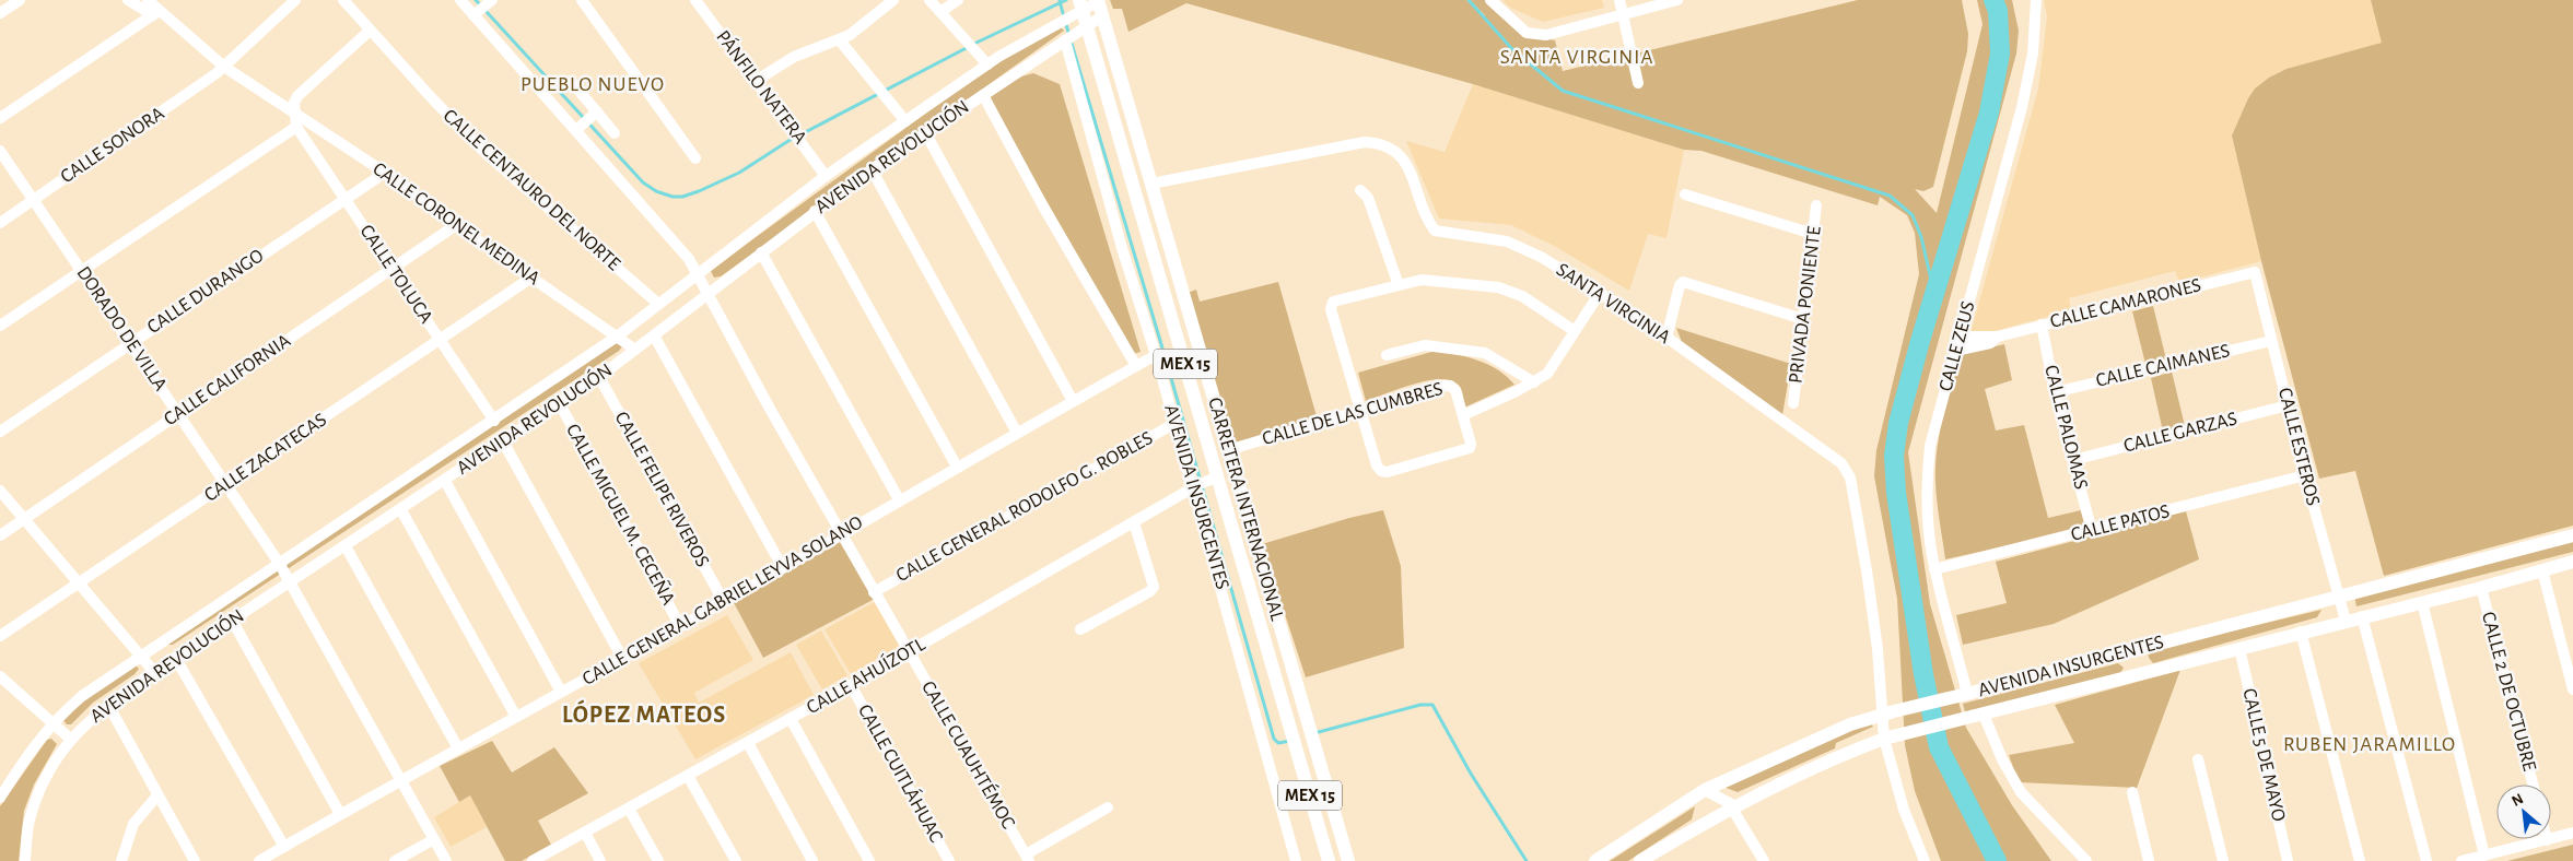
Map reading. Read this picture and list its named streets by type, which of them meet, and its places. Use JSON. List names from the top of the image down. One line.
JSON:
{"streets":{"main road":["MEX 15","AVENIDA INSURGENTES","CARRETERA INTERNACIONAL"],"street":["PÁNFILO NATERA","CALLE SONORA","AVENIDA REVOLUCIÓN","CALLE CENTAURO DEL NORTE","CALLE CORONEL MEDINA","CALLE TOLUCA","CALLE DURANGO","SANTA VIRGINIA","CALLE CAMARONES","PRIVADA PONIENTE","DORADO DE VILLA","CALLE ZEUS","CALLE CAIMANES","CALLE CALIFORNIA","CALLE DE LAS CUMBRES","CALLE PALOMAS","CALLE GARZAS","CALLE ESTEROS","CALLE ZACATECAS","CALLE FELIPE RIVEROS","CALLE GENERAL RODOLFO G. ROBLES","CALLE MIGUEL M. CECEÑA","CALLE PATOS","CALLE GENERAL GABRIEL LEYVA SOLANO","CALLE AHUÍZOTL","CALLE 2 DE OCTUBRE","CALLE CUAUHTÉMOC","CALLE 5 DE MAYO","CALLE CUITLÁHUAC"]},"crossings":[["PÁNFILO NATERA","AVENIDA REVOLUCIÓN"],["CALLE SONORA","CALLE CORONEL MEDINA"],["CALLE SONORA","DORADO DE VILLA"],["AVENIDA REVOLUCIÓN","CALLE CENTAURO DEL NORTE"],["AVENIDA REVOLUCIÓN","CALLE CORONEL MEDINA"],["AVENIDA REVOLUCIÓN","CALLE TOLUCA"],["AVENIDA REVOLUCIÓN","DORADO DE VILLA"],["AVENIDA REVOLUCIÓN","CALLE FELIPE RIVEROS"],["AVENIDA REVOLUCIÓN","AVENIDA INSURGENTES"],["AVENIDA REVOLUCIÓN","CARRETERA INTERNACIONAL"],["AVENIDA REVOLUCIÓN","CALLE MIGUEL M. CECEÑA"],["AVENIDA REVOLUCIÓN","CALLE CUAUHTÉMOC"],["CALLE CORONEL MEDINA","CALLE DURANGO"],["CALLE CORONEL MEDINA","CALLE CALIFORNIA"],["CALLE CORONEL MEDINA","CALLE ZACATECAS"],["CALLE TOLUCA","CALLE DURANGO"],["CALLE TOLUCA","CALLE CALIFORNIA"],["CALLE TOLUCA","CALLE ZACATECAS"],["CALLE DURANGO","DORADO DE VILLA"],["SANTA VIRGINIA","CALLE DE LAS CUMBRES"],["SANTA VIRGINIA","AVENIDA INSURGENTES"],["SANTA VIRGINIA","CARRETERA INTERNACIONAL"],["CALLE CAMARONES","CALLE ZEUS"],["CALLE CAMARONES","CALLE PALOMAS"],["CALLE CAMARONES","CALLE ESTEROS"],["DORADO DE VILLA","CALLE CALIFORNIA"],["DORADO DE VILLA","CALLE ZACATECAS"],["DORADO DE VILLA","CALLE GENERAL GABRIEL LEYVA SOLANO"],["CALLE ZEUS","AVENIDA INSURGENTES"],["CALLE ZEUS","CALLE PATOS"],["CALLE CAIMANES","CALLE PALOMAS"],["CALLE CAIMANES","CALLE ESTEROS"],["CALLE DE LAS CUMBRES","CARRETERA INTERNACIONAL"],["CALLE PALOMAS","CALLE GARZAS"],["CALLE PALOMAS","CALLE PATOS"],["CALLE GARZAS","CALLE ESTEROS"],["CALLE ESTEROS","AVENIDA INSURGENTES"],["CALLE ESTEROS","CALLE PATOS"],["CALLE FELIPE RIVEROS","CALLE GENERAL GABRIEL LEYVA SOLANO"],["AVENIDA INSURGENTES","CALLE GENERAL RODOLFO G. ROBLES"],["AVENIDA INSURGENTES","CALLE GENERAL GABRIEL LEYVA SOLANO"],["AVENIDA INSURGENTES","CALLE AHUÍZOTL"],["AVENIDA INSURGENTES","CALLE 2 DE OCTUBRE"],["AVENIDA INSURGENTES","CALLE 5 DE MAYO"],["CALLE GENERAL RODOLFO G. ROBLES","CALLE CUAUHTÉMOC"],["CARRETERA INTERNACIONAL","CALLE AHUÍZOTL"],["CALLE MIGUEL M. CECEÑA","CALLE GENERAL GABRIEL LEYVA SOLANO"],["CALLE GENERAL GABRIEL LEYVA SOLANO","CALLE CUAUHTÉMOC"],["CALLE AHUÍZOTL","CALLE CUAUHTÉMOC"],["CALLE AHUÍZOTL","CALLE CUITLÁHUAC"]],"districts":["SANTA VIRGINIA","PUEBLO NUEVO","LÓPEZ MATEOS","RUBEN JARAMILLO"],"north":"top left"}
